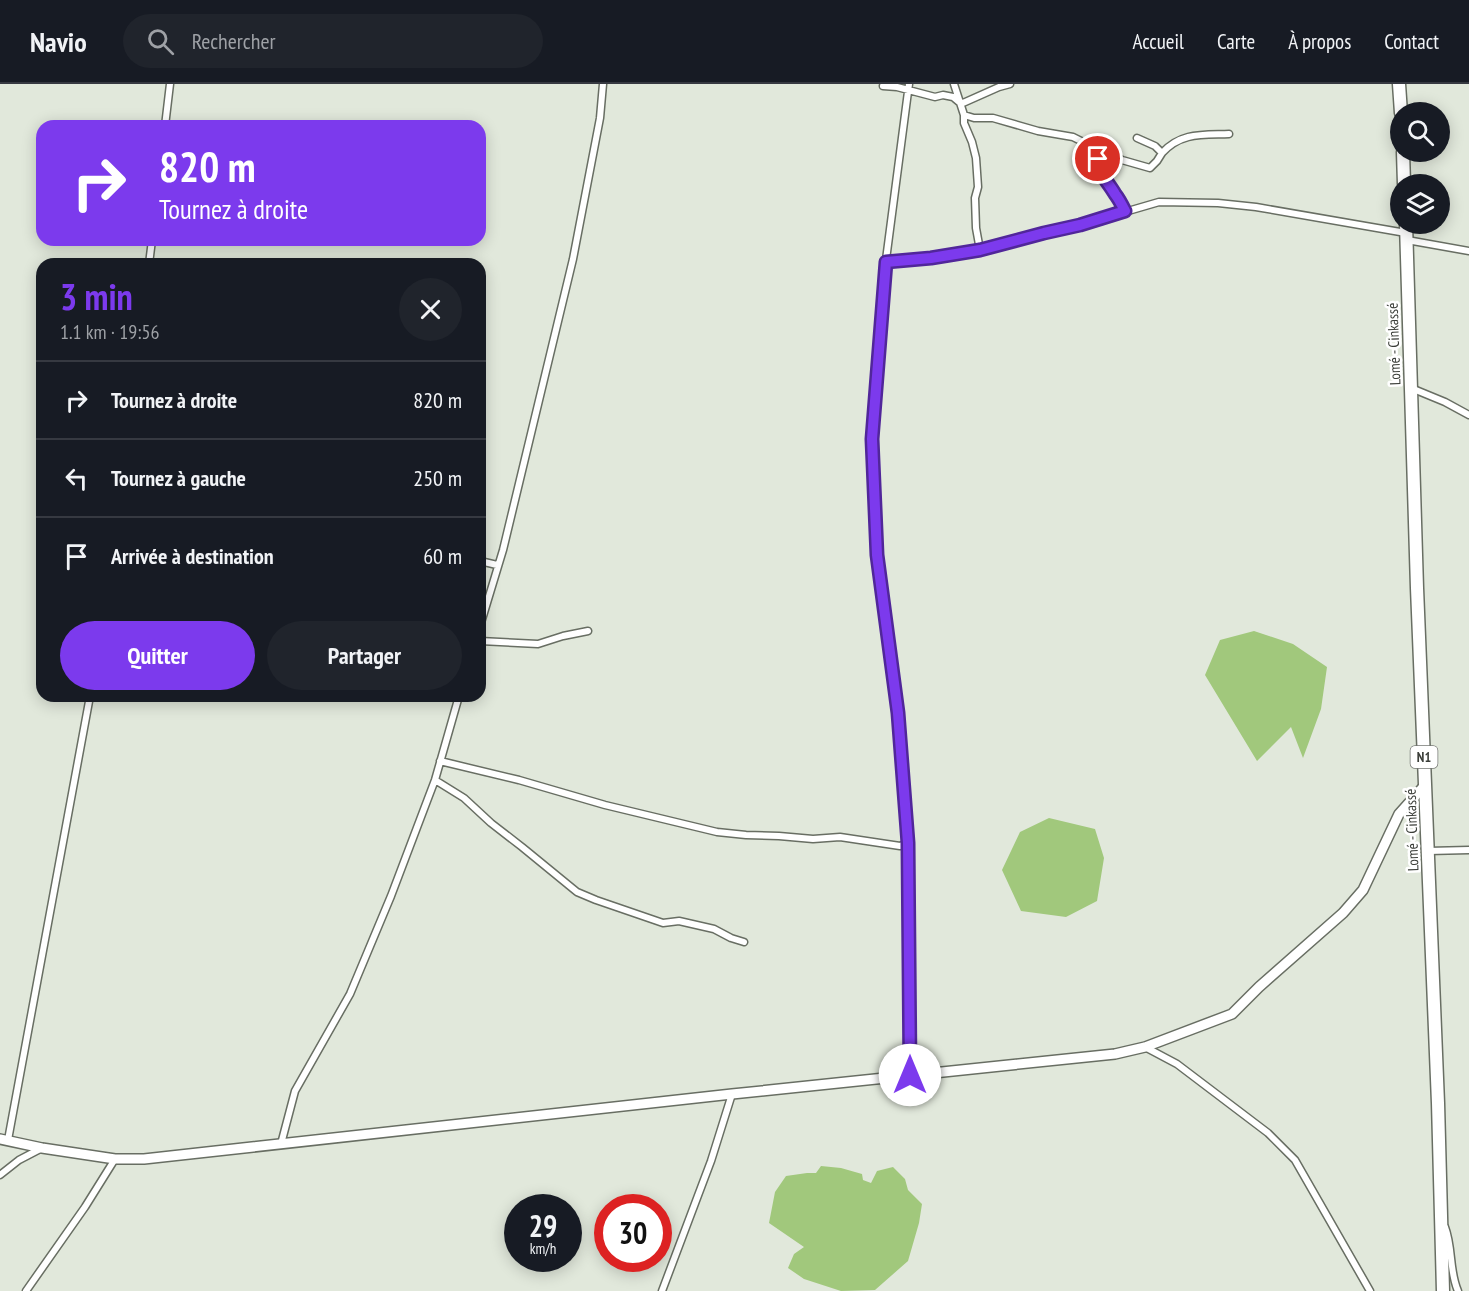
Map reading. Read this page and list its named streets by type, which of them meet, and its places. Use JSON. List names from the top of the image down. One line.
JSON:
{"streets":{"highway":["Lomé - Cinkassé","N1"]},"page":{"header":"Navio","search":"Rechercher","nav":["Accueil","Carte","À propos","Contact"],"turn":["820 m","Tournez à droite"],"heading":["3 min","1.1 km · 19:56"],"list":[{"name":"Tournez à droite","value":"820 m"},{"name":"Tournez à gauche","value":"250 m"},{"name":"Arrivée à destination","value":"60 m"}],"buttons":["Quitter","Partager"],"speed":"29 km/h","limit":"30"}}
